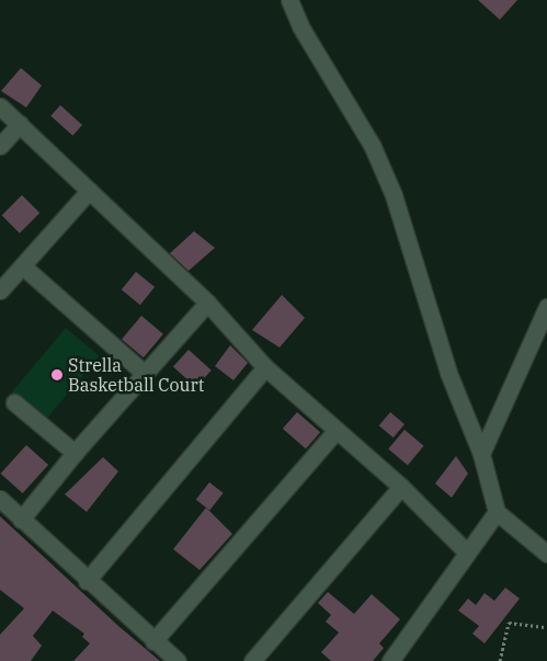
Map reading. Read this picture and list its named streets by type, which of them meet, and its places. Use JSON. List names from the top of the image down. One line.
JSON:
{"places":["Strella Basketball Court"]}
